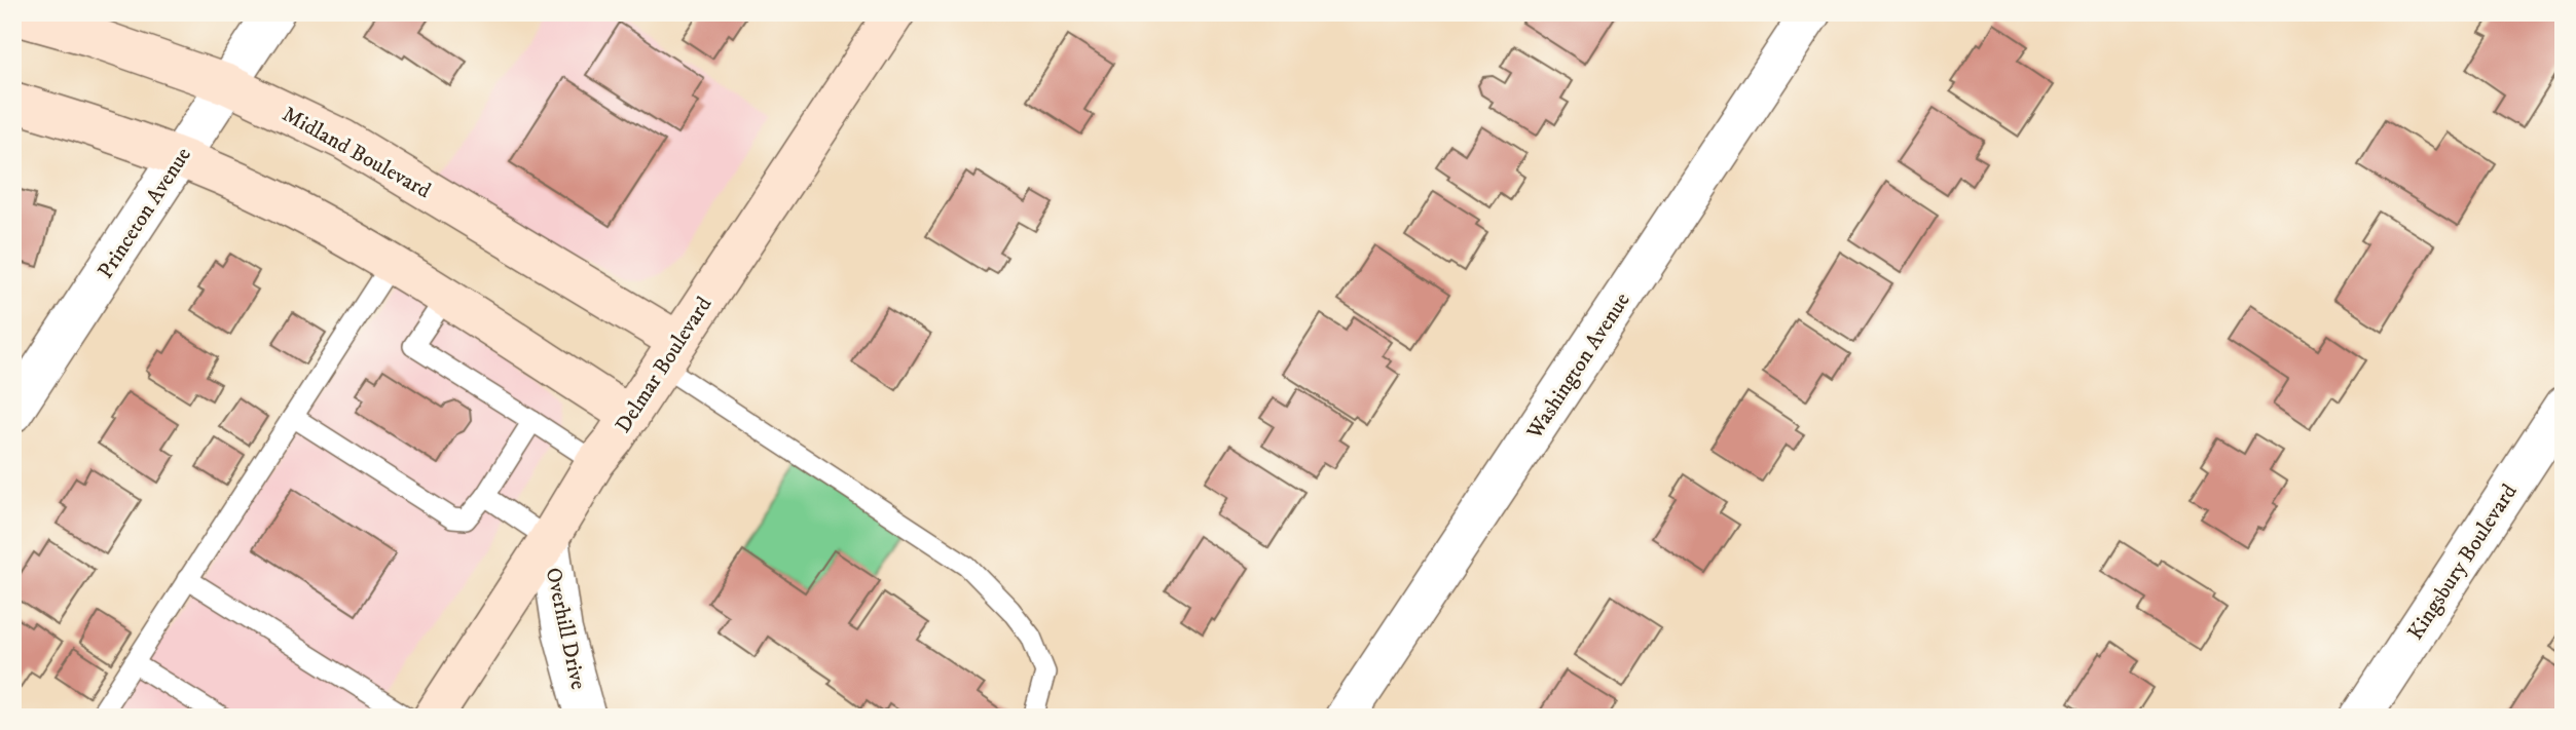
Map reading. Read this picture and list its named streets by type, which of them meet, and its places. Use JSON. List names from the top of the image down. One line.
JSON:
{"streets":{"main road":["Midland Boulevard","Delmar Boulevard"],"street":["Princeton Avenue","Washington Avenue","Kingsbury Boulevard","Overhill Drive"]},"crossings":[["Midland Boulevard","Princeton Avenue"],["Midland Boulevard","Delmar Boulevard"],["Delmar Boulevard","Overhill Drive"]]}
